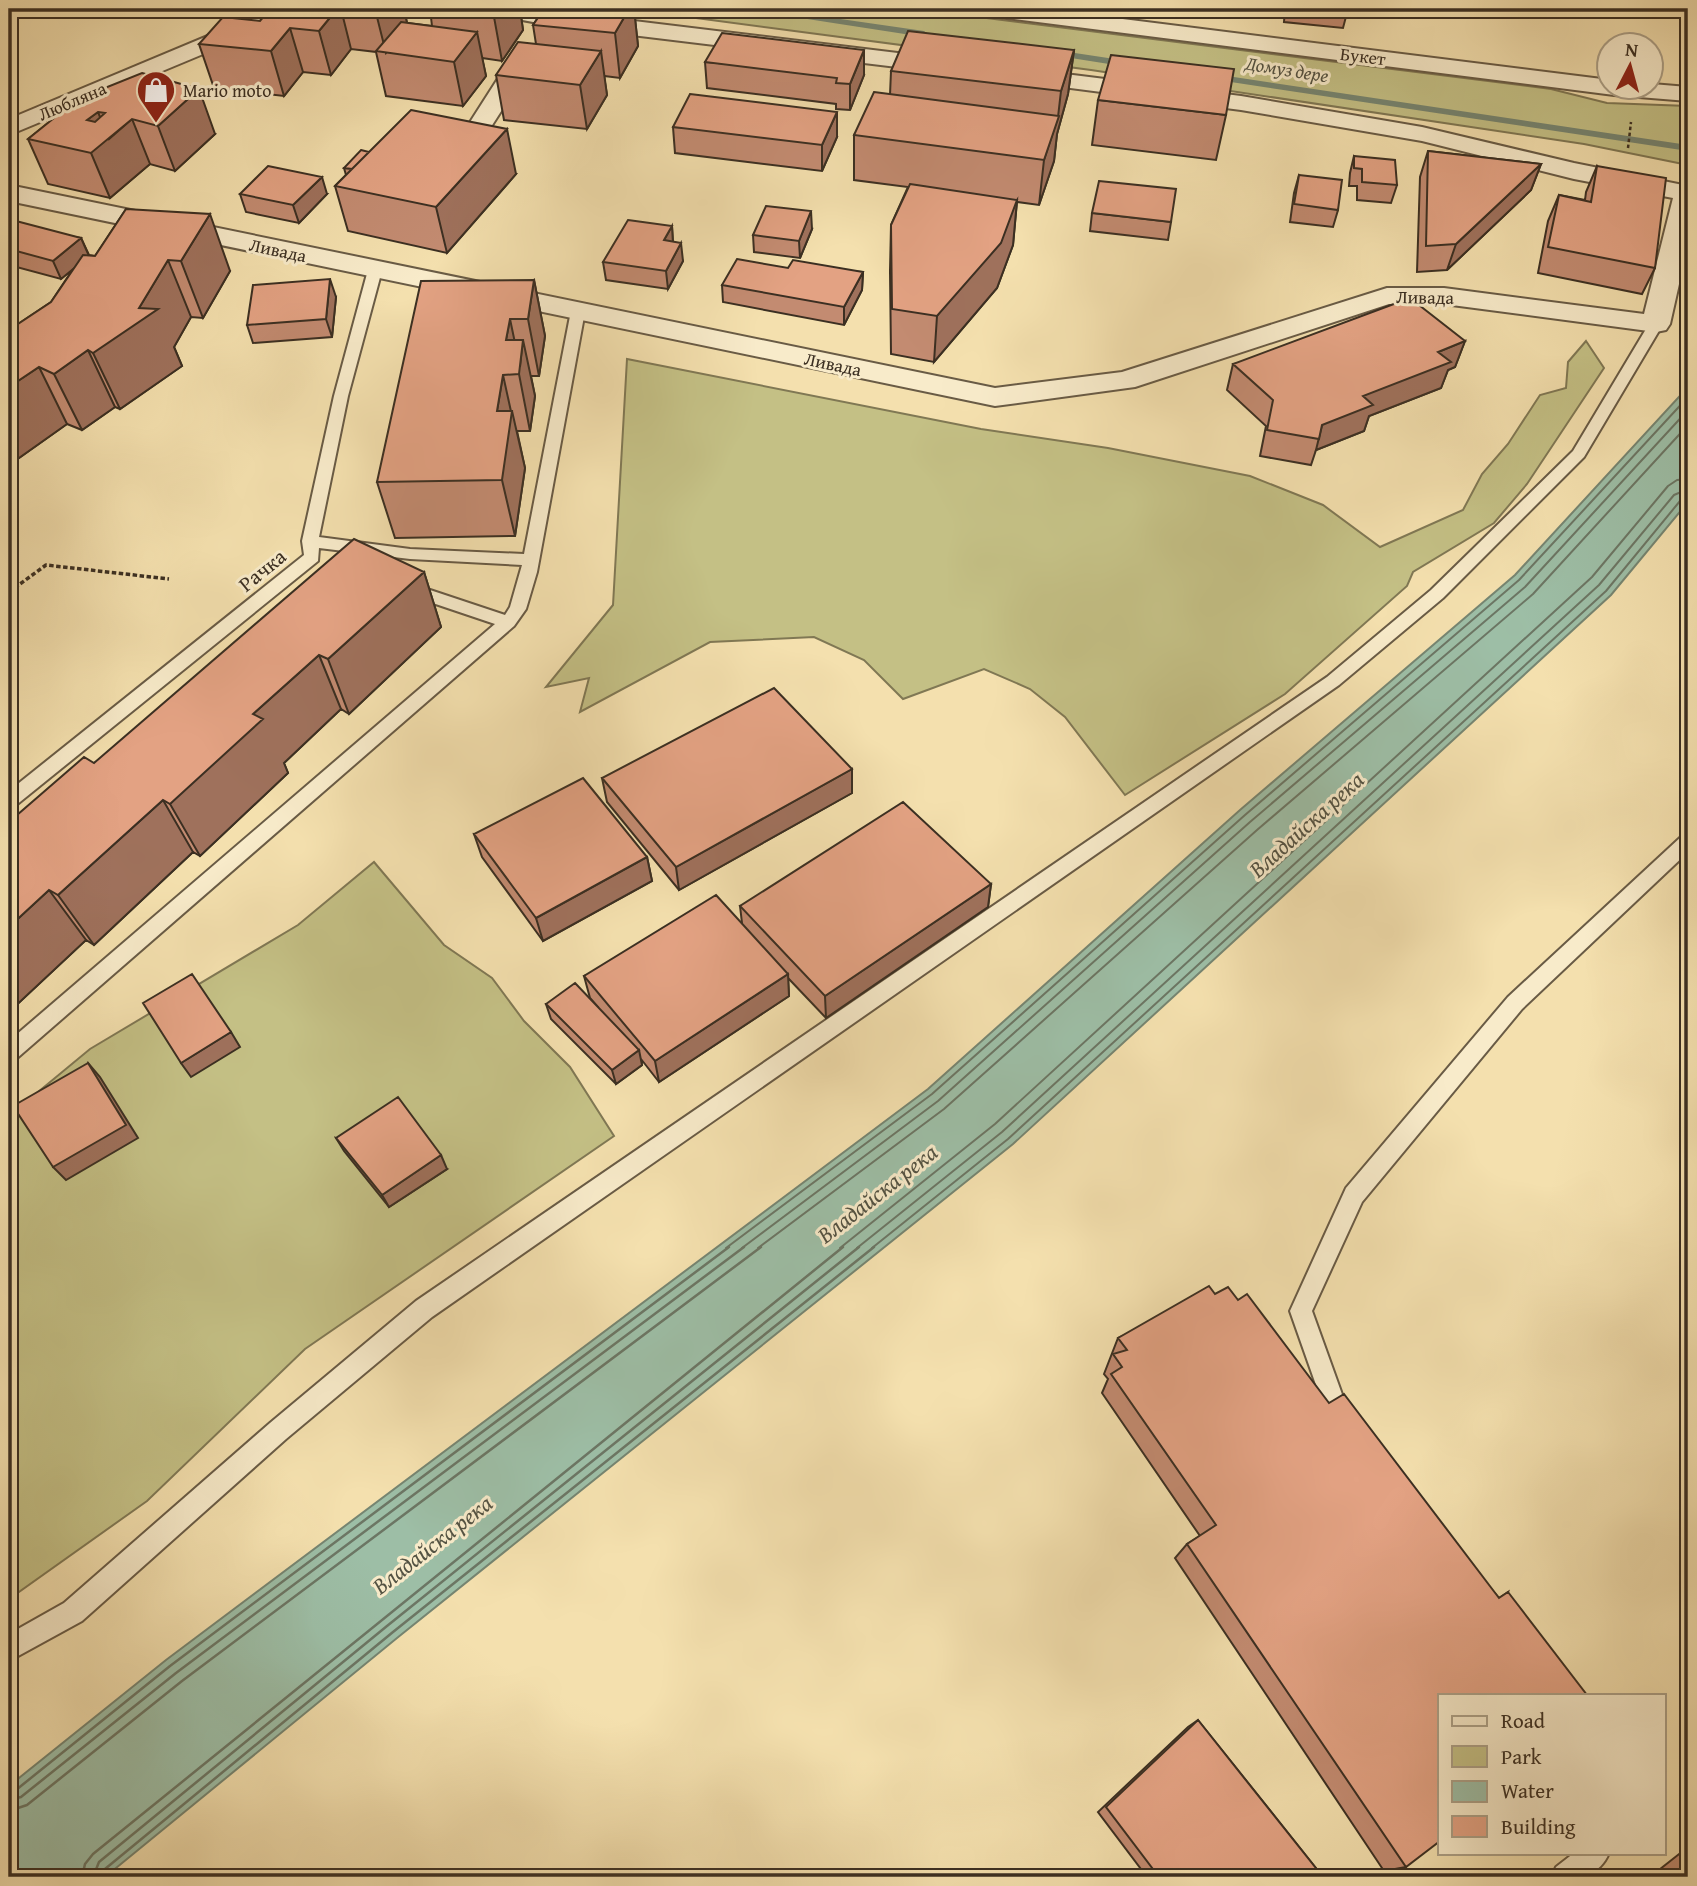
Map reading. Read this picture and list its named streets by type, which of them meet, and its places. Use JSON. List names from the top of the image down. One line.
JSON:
{"streets":{"street":["Букет","Любляна","Ливада"],"lane":["Рачка"]},"crossings":[["Ливада","Рачка"]],"water":["Домуз дере","Владайска река"],"places":{"shop":["Mario moto"]},"legend":["Road","Park","Water","Building"],"north":"top"}
